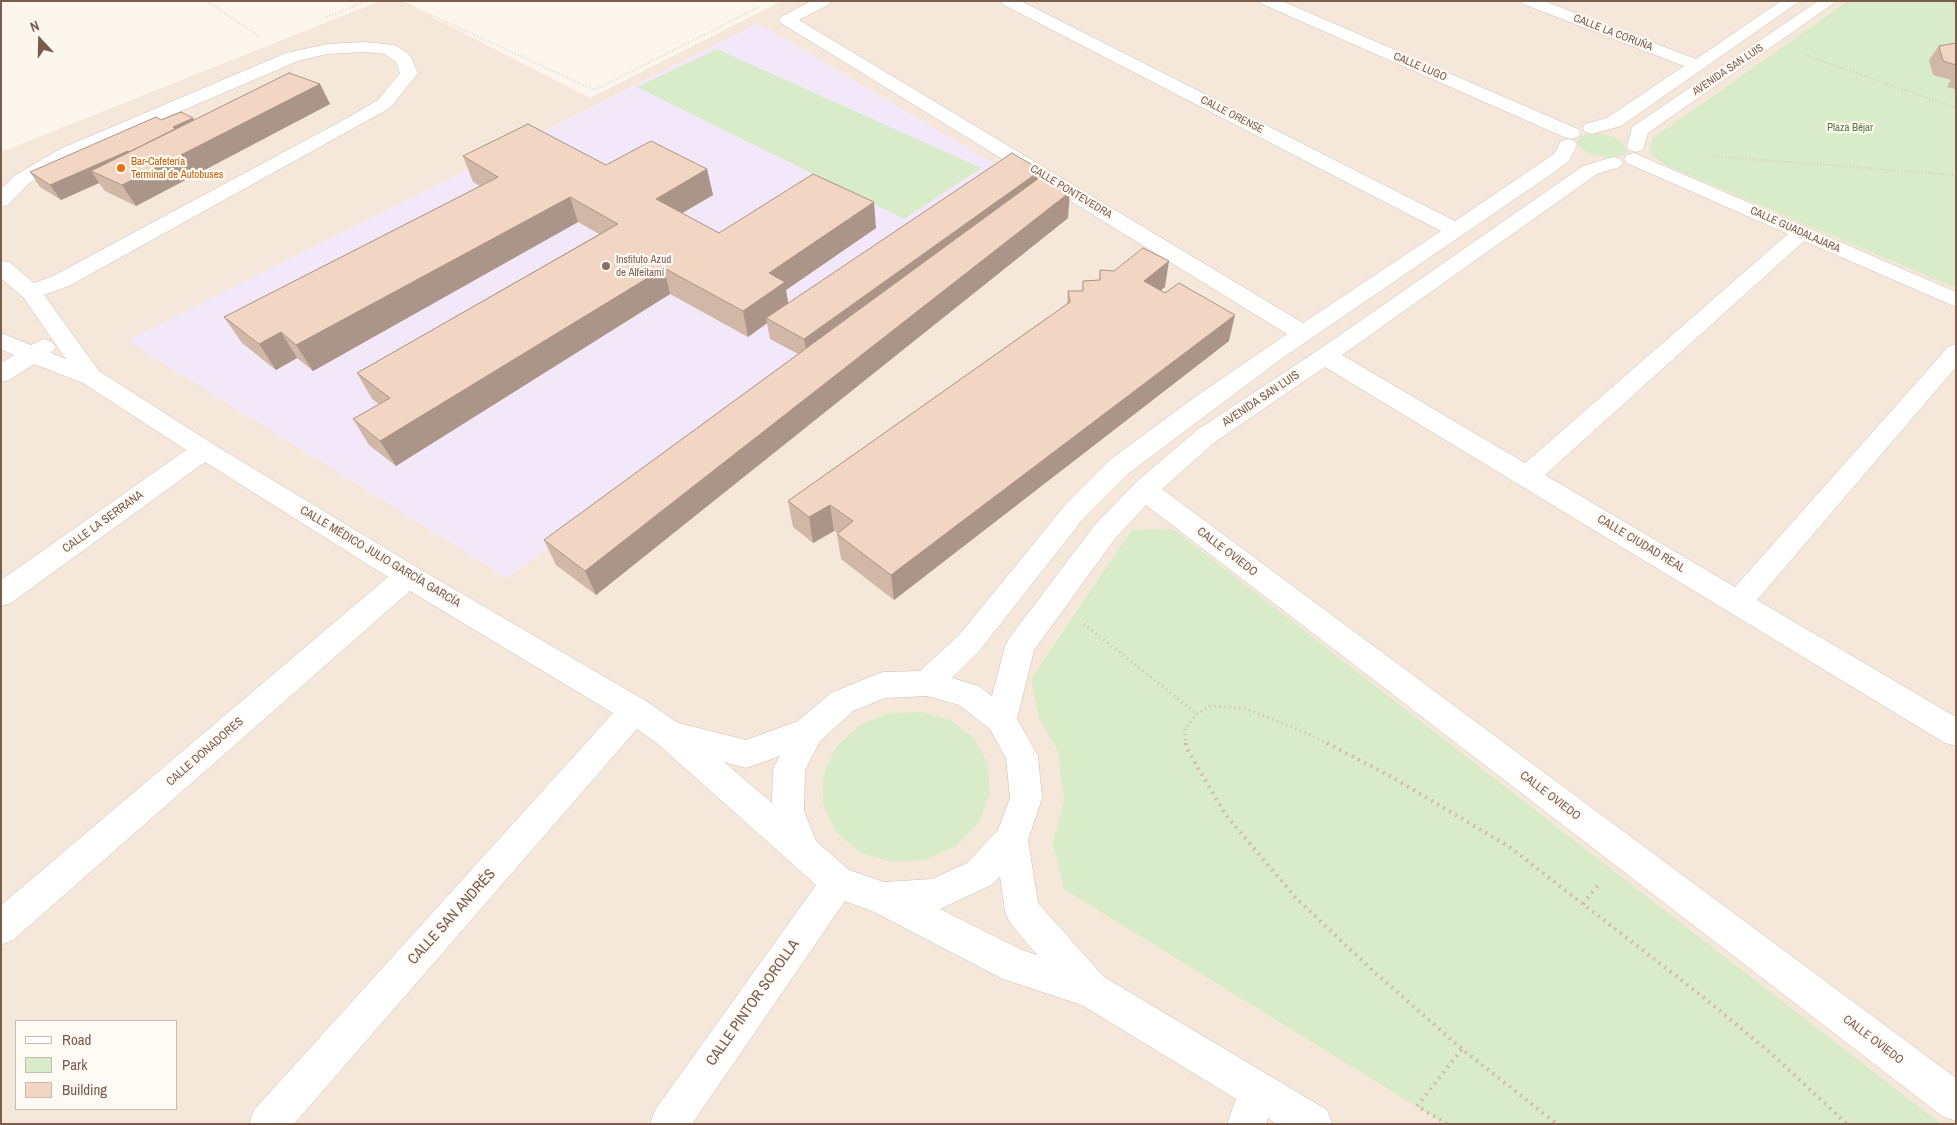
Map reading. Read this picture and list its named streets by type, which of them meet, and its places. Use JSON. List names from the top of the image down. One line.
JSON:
{"streets":{"street":["CALLE LA CORUÑA","CALLE LUGO","AVENIDA SAN LUIS","CALLE ORENSE","CALLE PONTEVEDRA","CALLE GUADALAJARA","CALLE LA SERRANA","CALLE CIUDAD REAL","CALLE OVIEDO","CALLE MÉDICO JULIO GARCÍA GARCÍA","CALLE DONADORES","CALLE SAN ANDRÉS","CALLE PINTOR SOROLLA"]},"crossings":[["CALLE LA CORUÑA","AVENIDA SAN LUIS"],["CALLE LUGO","AVENIDA SAN LUIS"],["CALLE LUGO","CALLE GUADALAJARA"],["AVENIDA SAN LUIS","CALLE GUADALAJARA"],["AVENIDA SAN LUIS","CALLE CIUDAD REAL"],["AVENIDA SAN LUIS","CALLE OVIEDO"],["CALLE LA SERRANA","CALLE MÉDICO JULIO GARCÍA GARCÍA"],["CALLE MÉDICO JULIO GARCÍA GARCÍA","CALLE DONADORES"],["CALLE MÉDICO JULIO GARCÍA GARCÍA","CALLE SAN ANDRÉS"],["CALLE MÉDICO JULIO GARCÍA GARCÍA","CALLE PINTOR SOROLLA"]],"parks":["Plaza Béjar"],"places":["Bar-Cafetería Terminal de Autobuses","Instituto Azud de Alfeitamí"],"legend":["Road","Park","Building"],"north":"top"}
